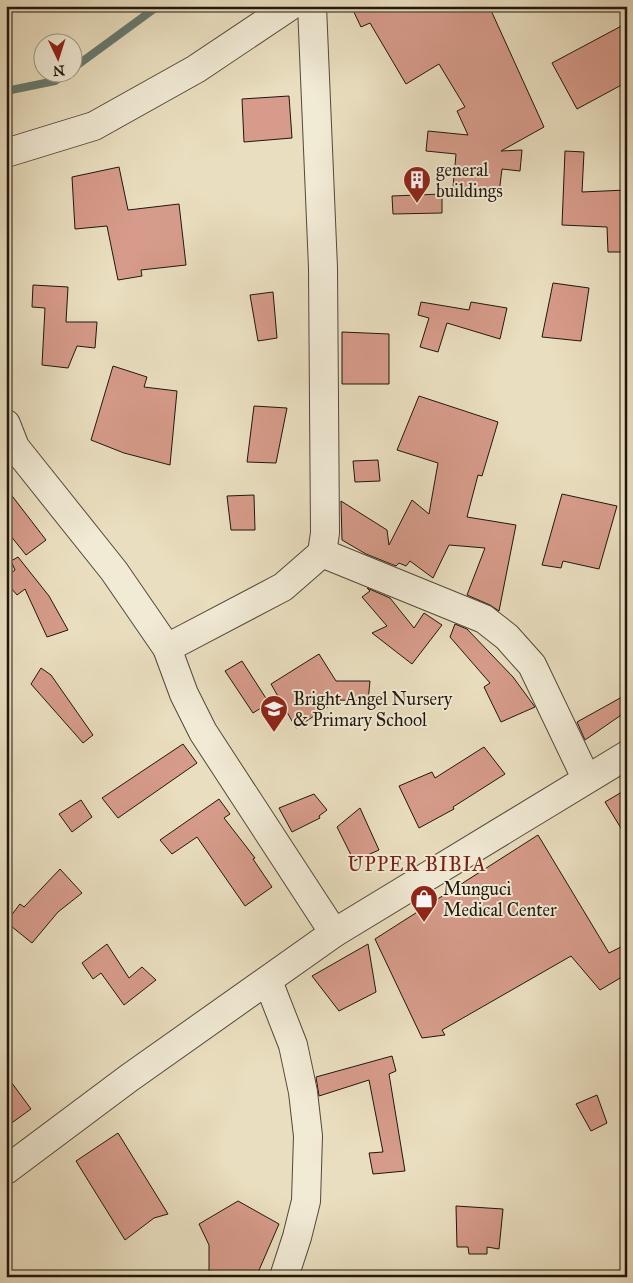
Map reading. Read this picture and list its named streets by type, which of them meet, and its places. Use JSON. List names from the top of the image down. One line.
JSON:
{"districts":["UPPER BIBIA"],"places":{"building":["general buildings"],"school or university":["Bright Angel Nursery & Primary School"],"shop":["Munguci Medical Center"]},"north":"bottom"}
